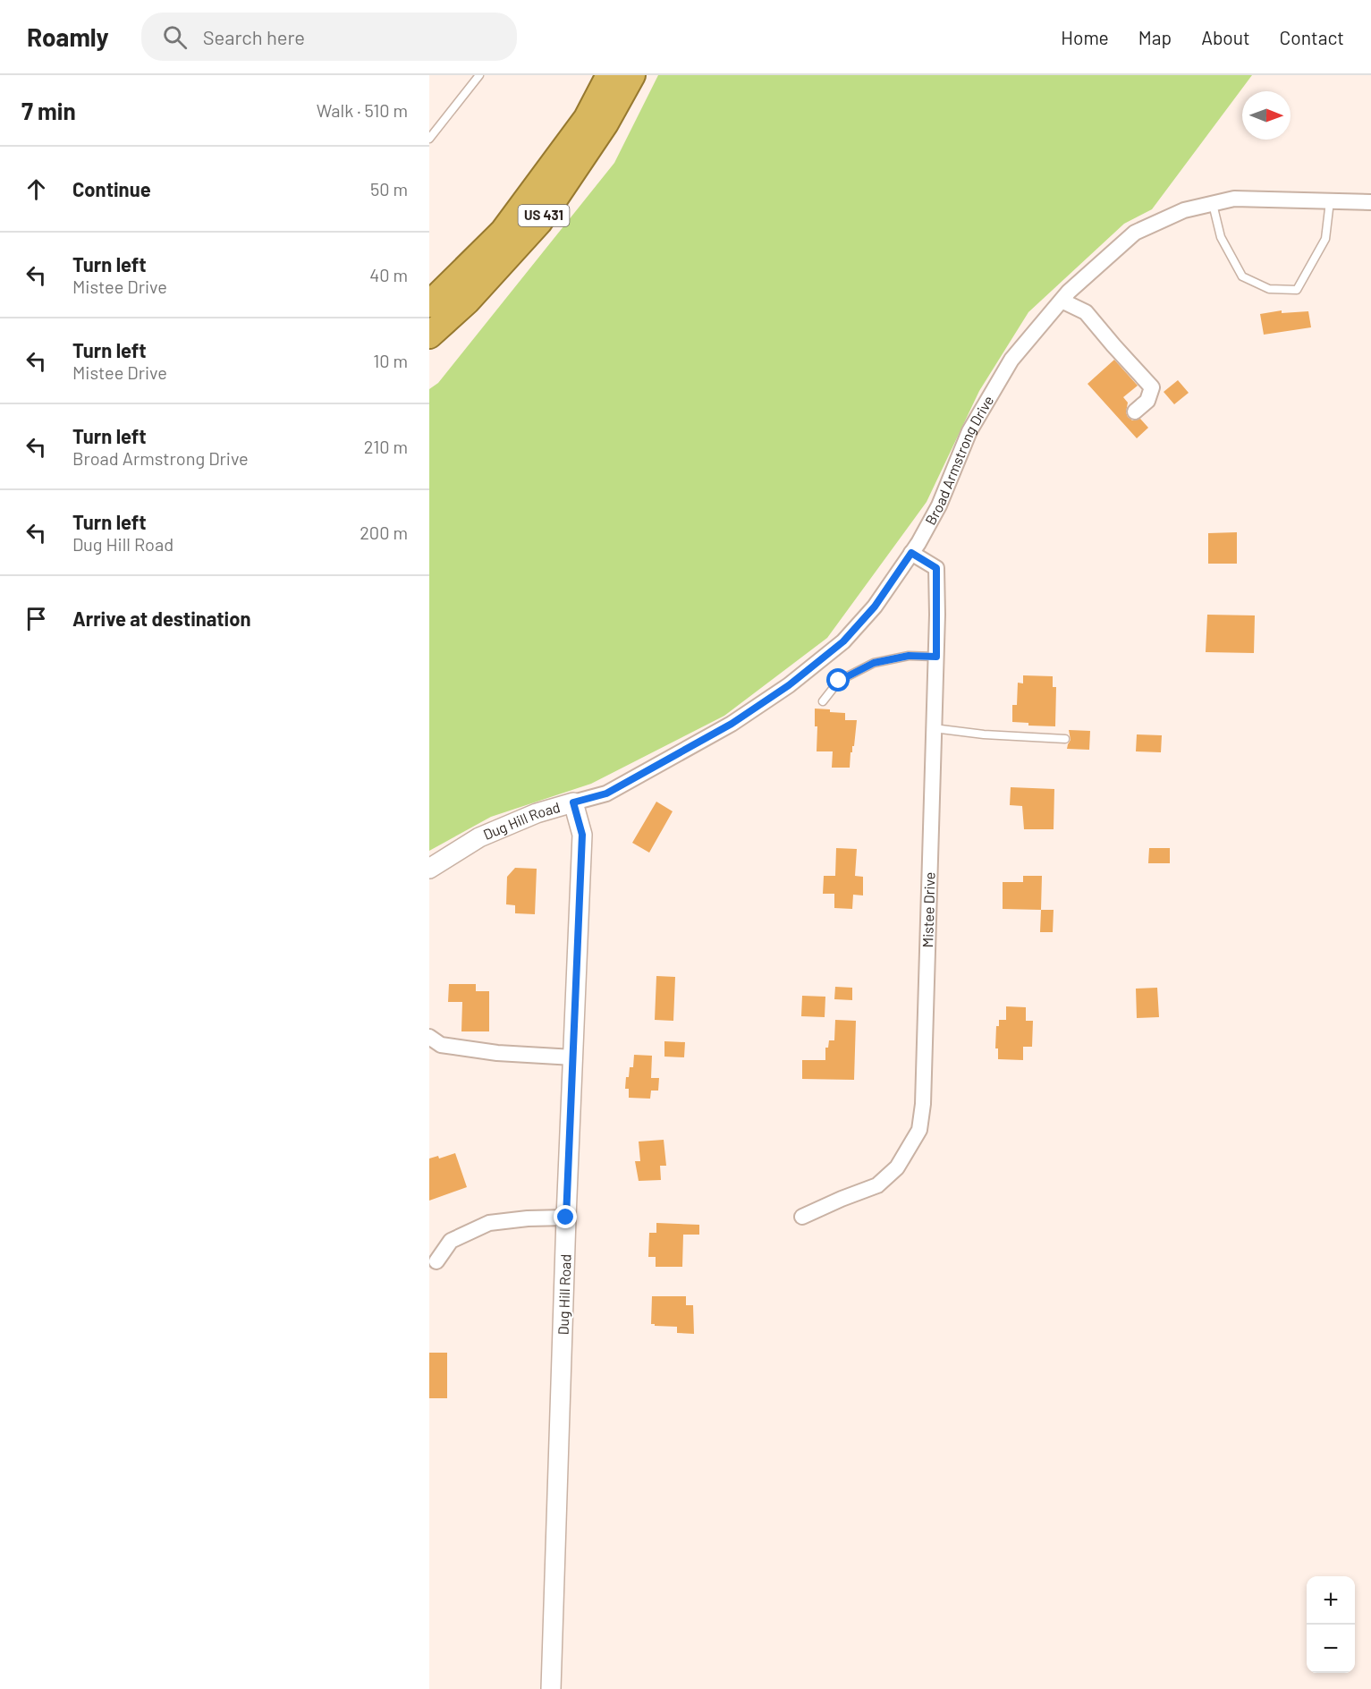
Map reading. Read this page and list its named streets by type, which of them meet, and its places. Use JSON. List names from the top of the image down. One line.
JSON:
{"streets":{"highway":["US 431"],"street":["Broad Armstrong Drive","Dug Hill Road","Mistee Drive"]},"crossings":[["Broad Armstrong Drive","Dug Hill Road"],["Broad Armstrong Drive","Mistee Drive"]],"north":"right","page":{"header":"Roamly","search":"Search here","nav":["Home","Map","About","Contact"],"heading":["7 min","Walk · 510 m"],"list":[["Continue","50 m"],["Turn left","Mistee Drive","40 m"],["Turn left","Mistee Drive","10 m"],["Turn left","Broad Armstrong Drive","210 m"],["Turn left","Dug Hill Road","200 m"],"Arrive at destination"],"map_buttons":["+","−"]}}
